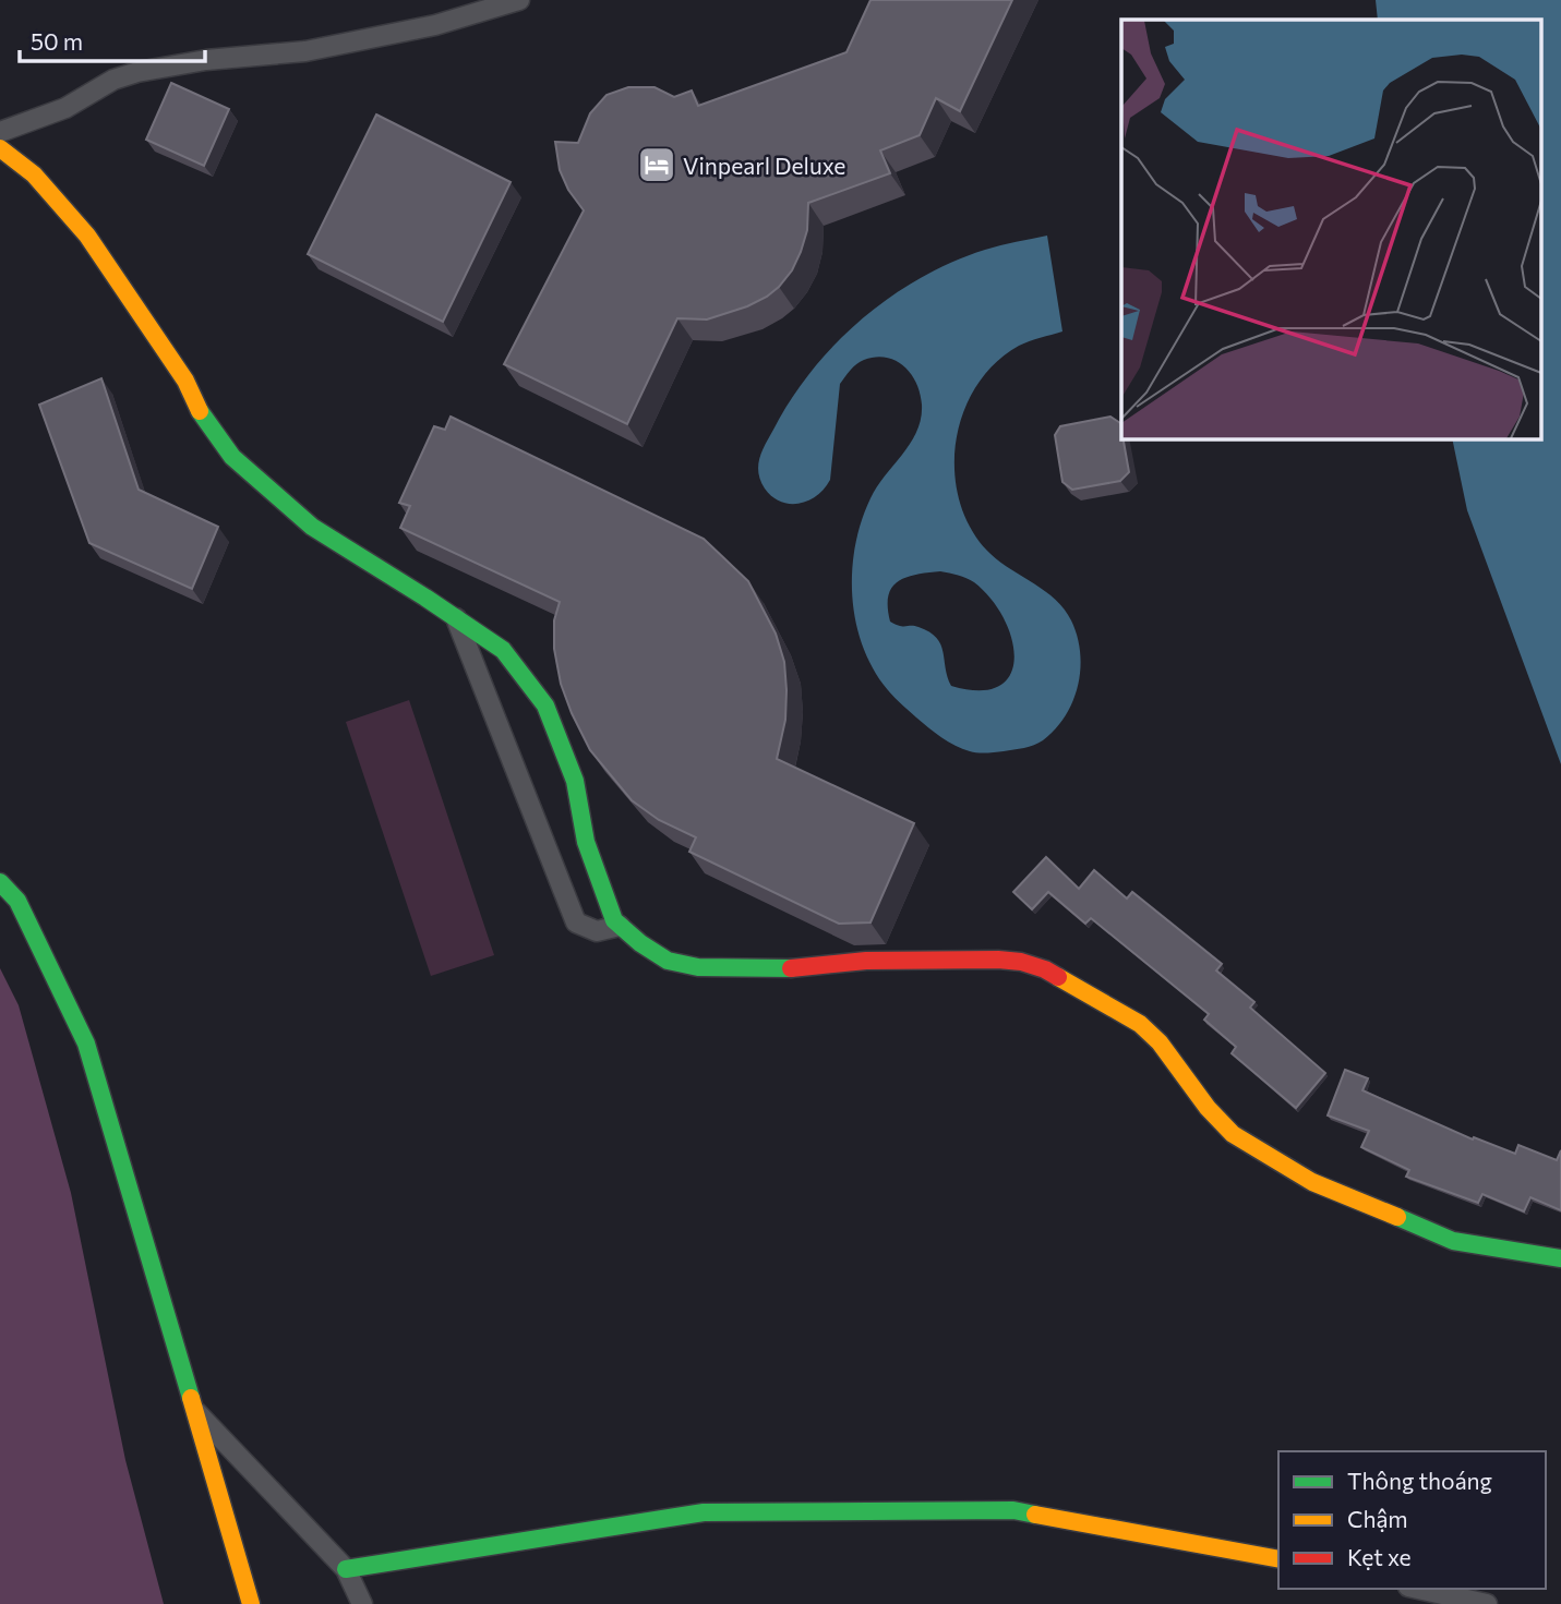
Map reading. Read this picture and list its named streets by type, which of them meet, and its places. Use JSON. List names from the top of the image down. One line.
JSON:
{"places":{"hotel":["Vinpearl Deluxe"]},"legend":["Thông thoáng","Chậm","Kẹt xe"],"scale_bar":"50 m"}
